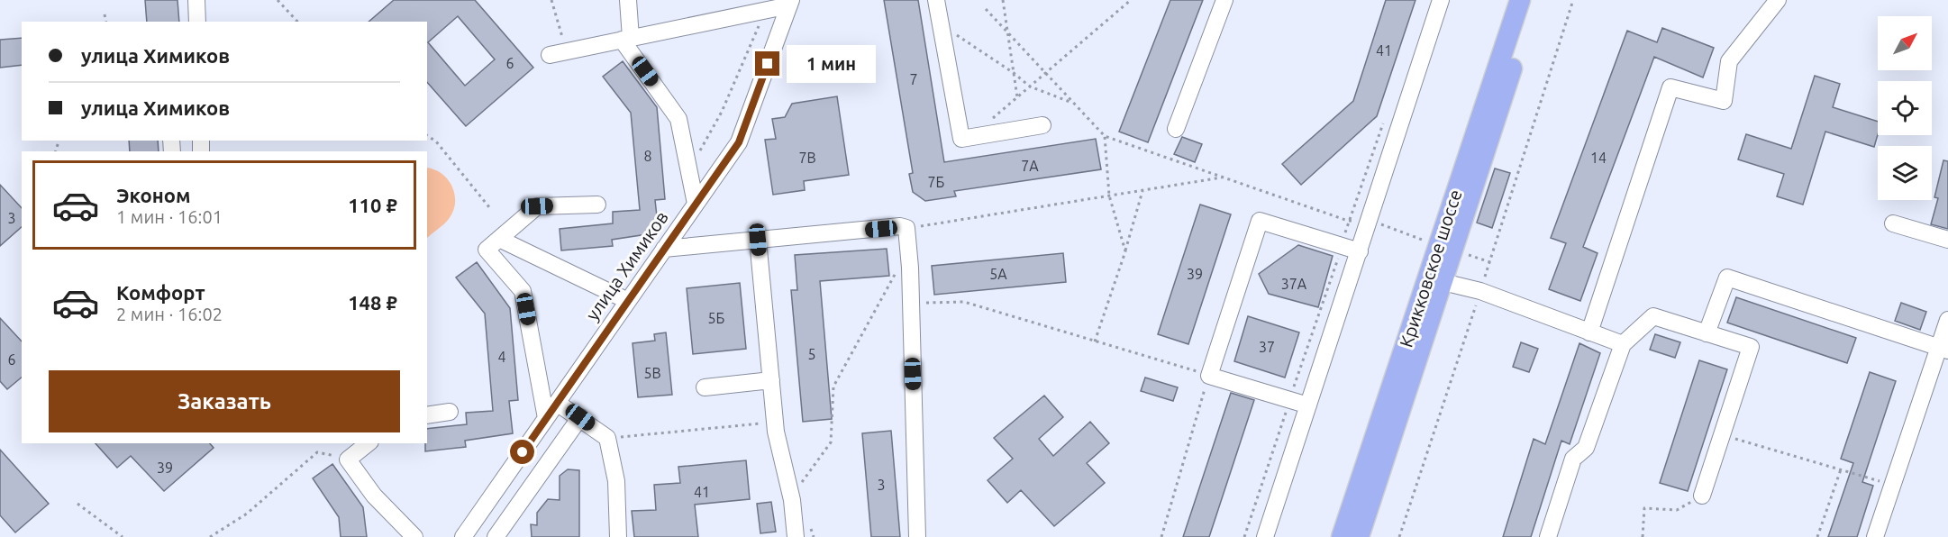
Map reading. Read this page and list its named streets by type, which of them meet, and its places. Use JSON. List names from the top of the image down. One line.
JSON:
{"streets":{"main road":["Крикковское шоссе"],"street":["улица Химиков"]},"house_numbers":["41","6","7","8","7В","14","7А","7Б","3","5А","39","37А","5Б","37","5","4","6","5В","39","3","41"],"north":"top right","page":{"banner":["улица Химиков","улица Химиков"],"bubble":"1 мин","list":[{"name":"Эконом","note":"1 мин · 16:01","value":"110 ₽"},{"name":"Комфорт","note":"2 мин · 16:02","value":"148 ₽"}],"buttons":"Заказать"}}
